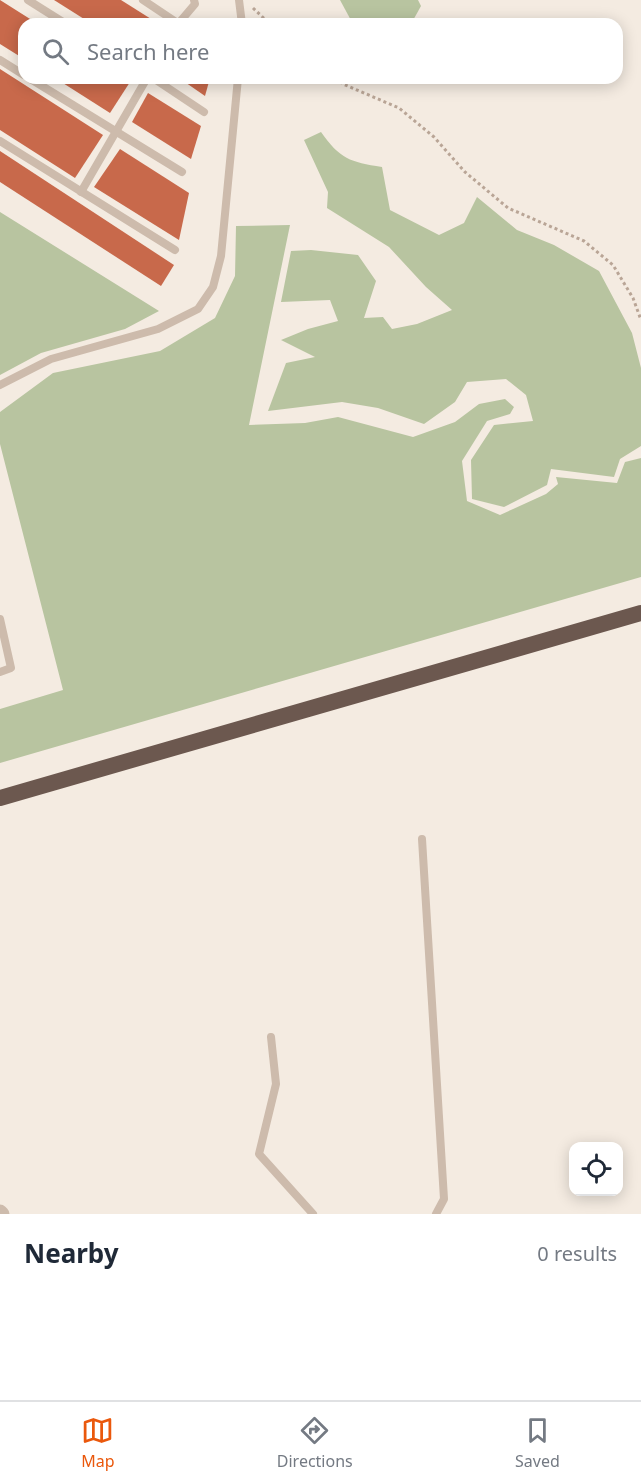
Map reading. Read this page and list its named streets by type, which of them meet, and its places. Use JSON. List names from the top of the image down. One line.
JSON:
{"page":{"search":"Search here","heading":["Nearby","0 results"],"nav":["Map","Directions","Saved"]}}
